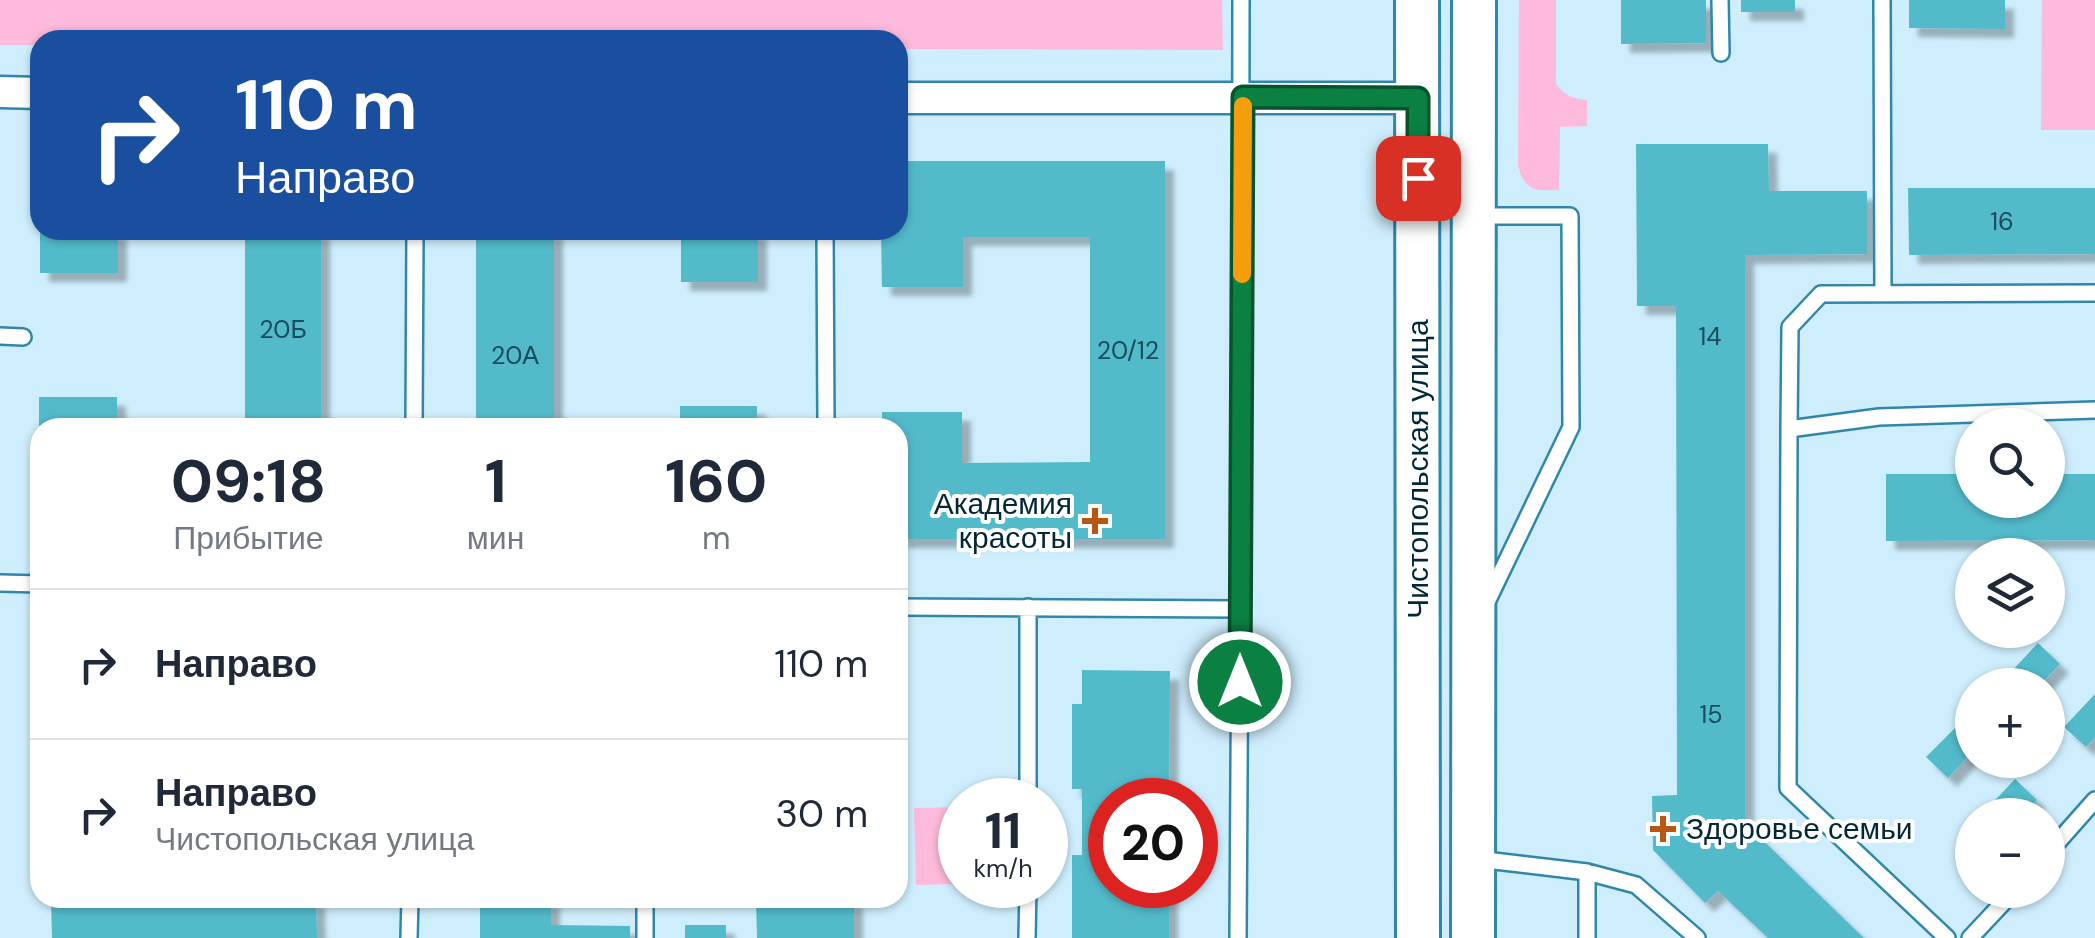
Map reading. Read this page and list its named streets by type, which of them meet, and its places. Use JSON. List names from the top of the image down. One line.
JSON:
{"streets":{"main road":["Чистопольская улица"]},"places":{"health":["Академия красоты","Здоровье семьи"]},"house_numbers":["16","20Б","14","20/12","20А","15"],"page":{"turn":["110 m","Направо"],"map_buttons":["+","−"],"eta":["09:18","Прибытие","1","мин","160","m"],"list":[{"name":"Направо","value":"110 m"},{"name":"Направо","note":"Чистопольская улица","value":"30 m"}],"speed":"11 km/h","limit":"20"}}
